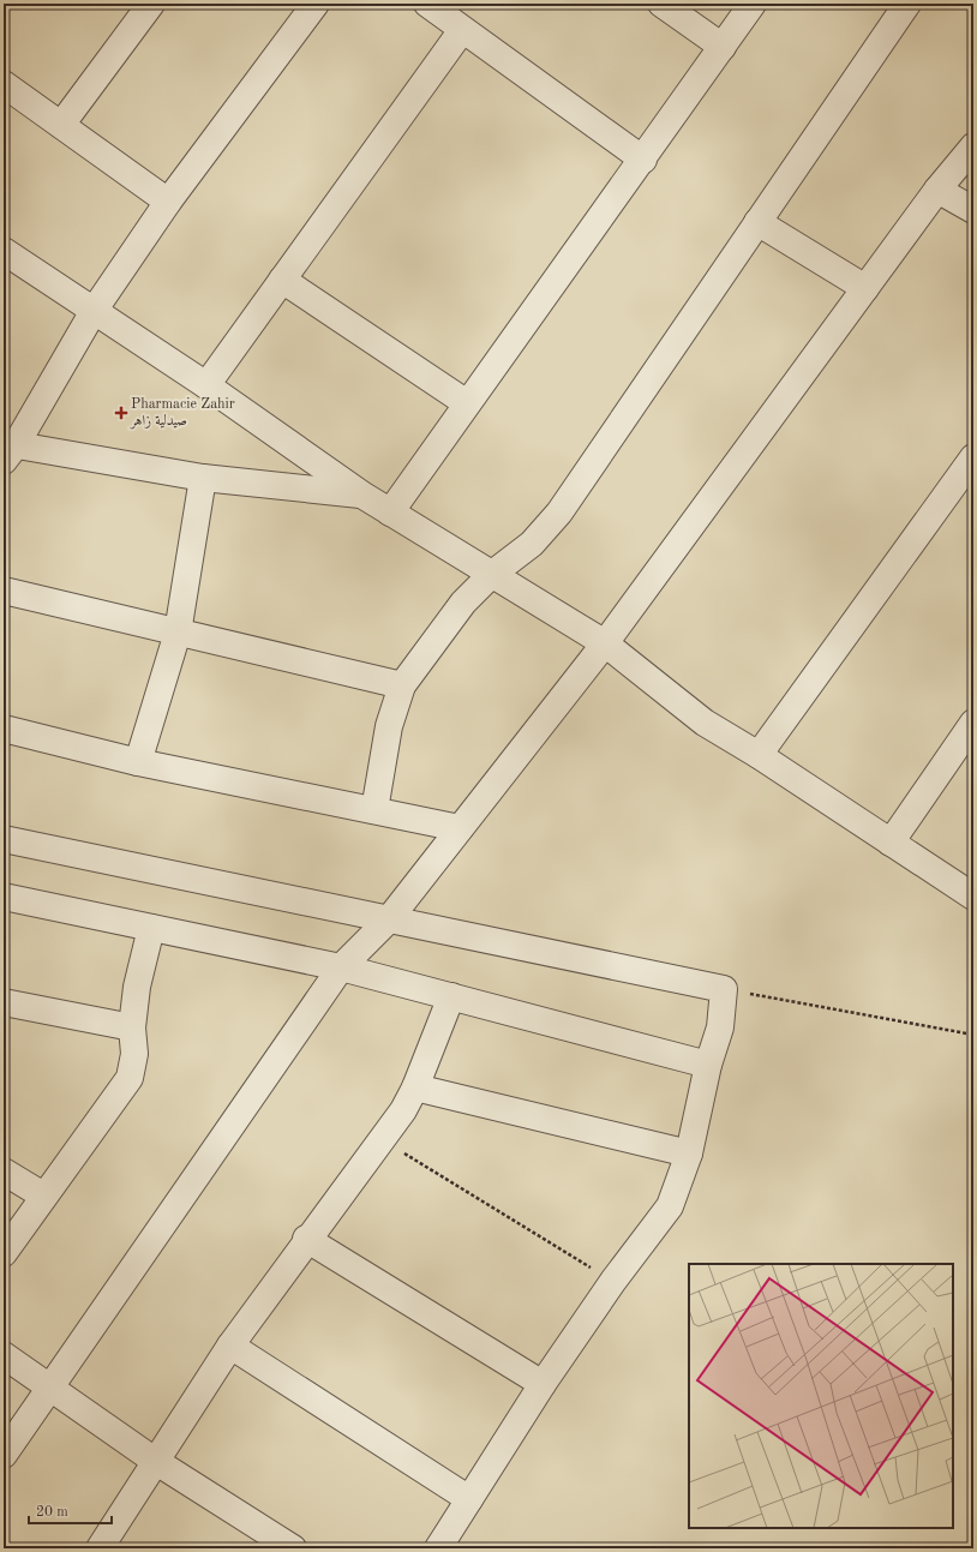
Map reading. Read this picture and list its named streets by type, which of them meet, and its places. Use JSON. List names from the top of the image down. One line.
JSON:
{"places":{"health":["Pharmacie Zahir صيدلية زاهر"]},"scale_bar":"20 m"}
